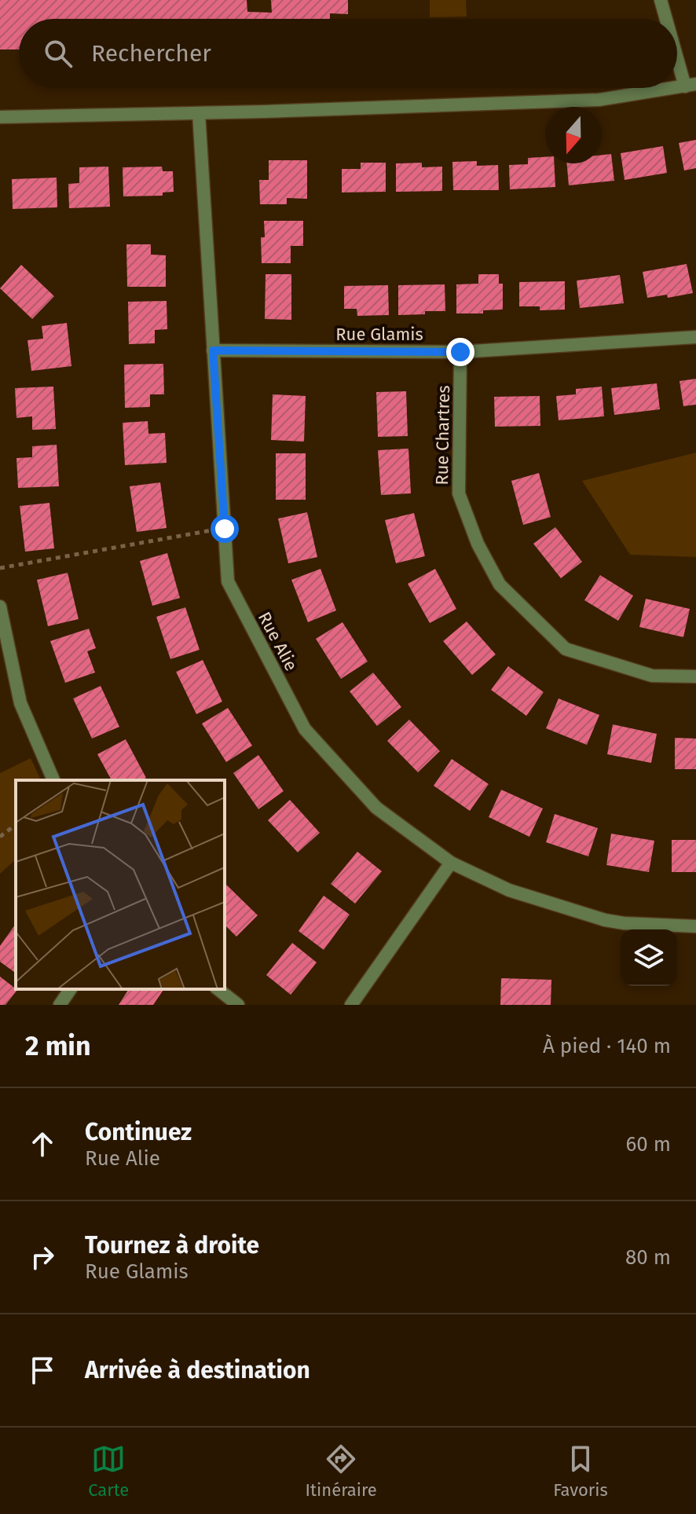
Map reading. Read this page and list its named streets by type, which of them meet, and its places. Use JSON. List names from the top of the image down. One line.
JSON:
{"streets":{"street":["Rue Glamis","Rue Chartres","Rue Alie"]},"crossings":[["Rue Glamis","Rue Chartres"],["Rue Glamis","Rue Alie"]],"north":"bottom","page":{"search":"Rechercher","heading":["2 min","À pied · 140 m"],"list":[["Continuez","Rue Alie","60 m"],["Tournez à droite","Rue Glamis","80 m"],"Arrivée à destination"],"nav":["Carte","Itinéraire","Favoris"]}}
